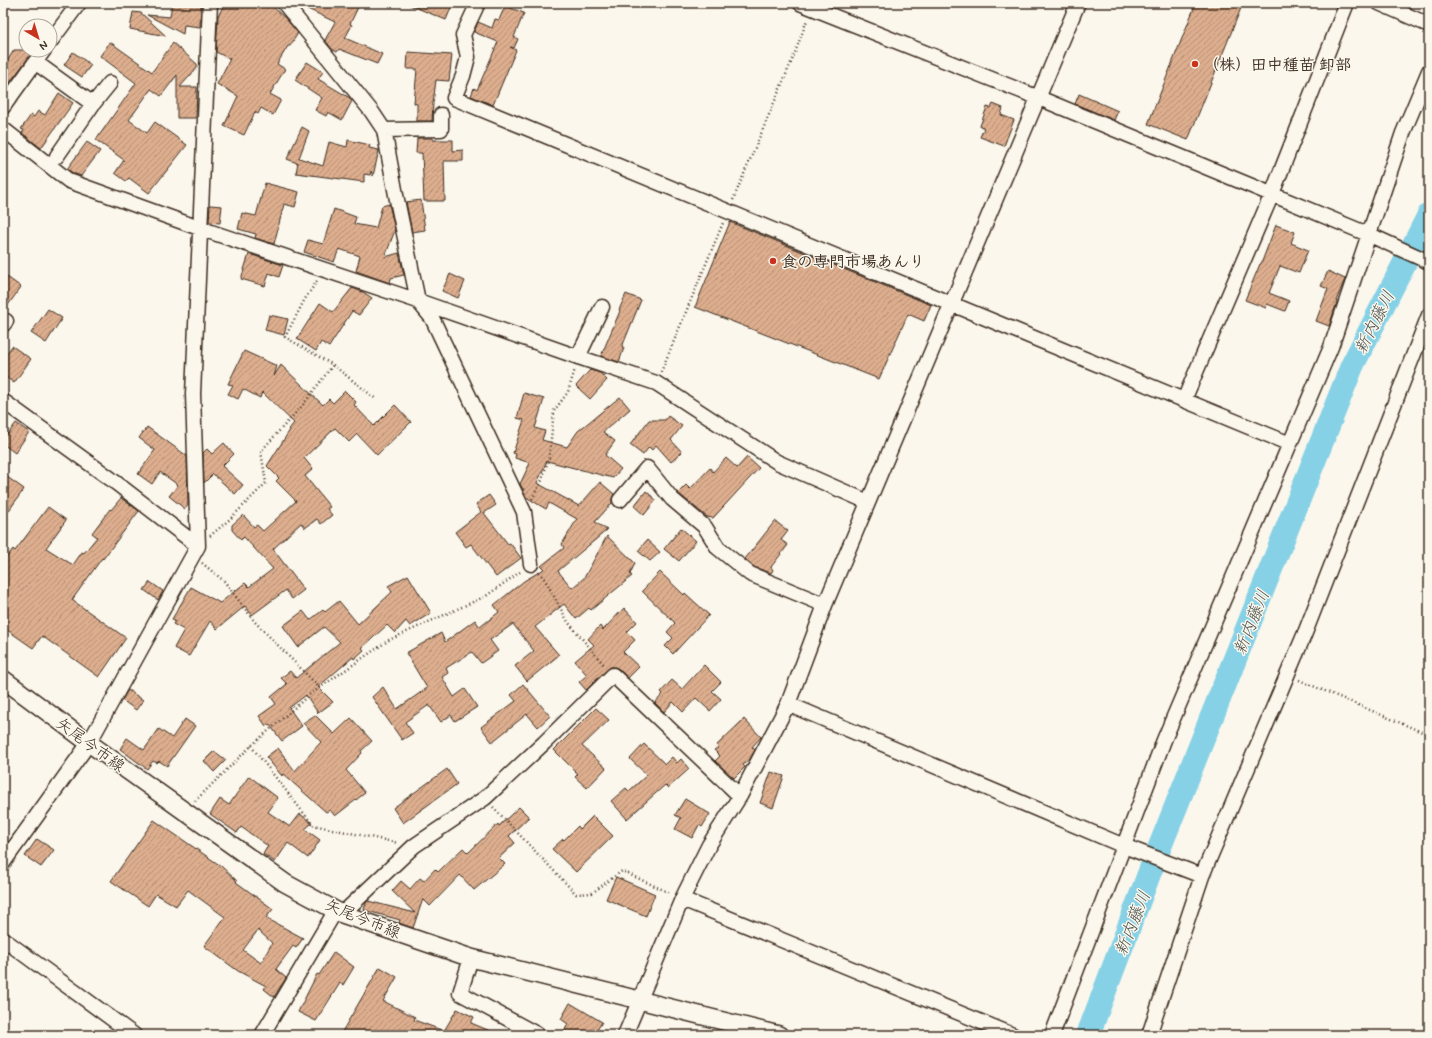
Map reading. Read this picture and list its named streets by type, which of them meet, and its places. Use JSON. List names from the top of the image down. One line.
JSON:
{"streets":{"main road":["矢尾今市線"]},"water":["新内藤川"],"places":["（株）田中種苗 卸部","食の専門市場あんり"],"north":"bottom right"}
